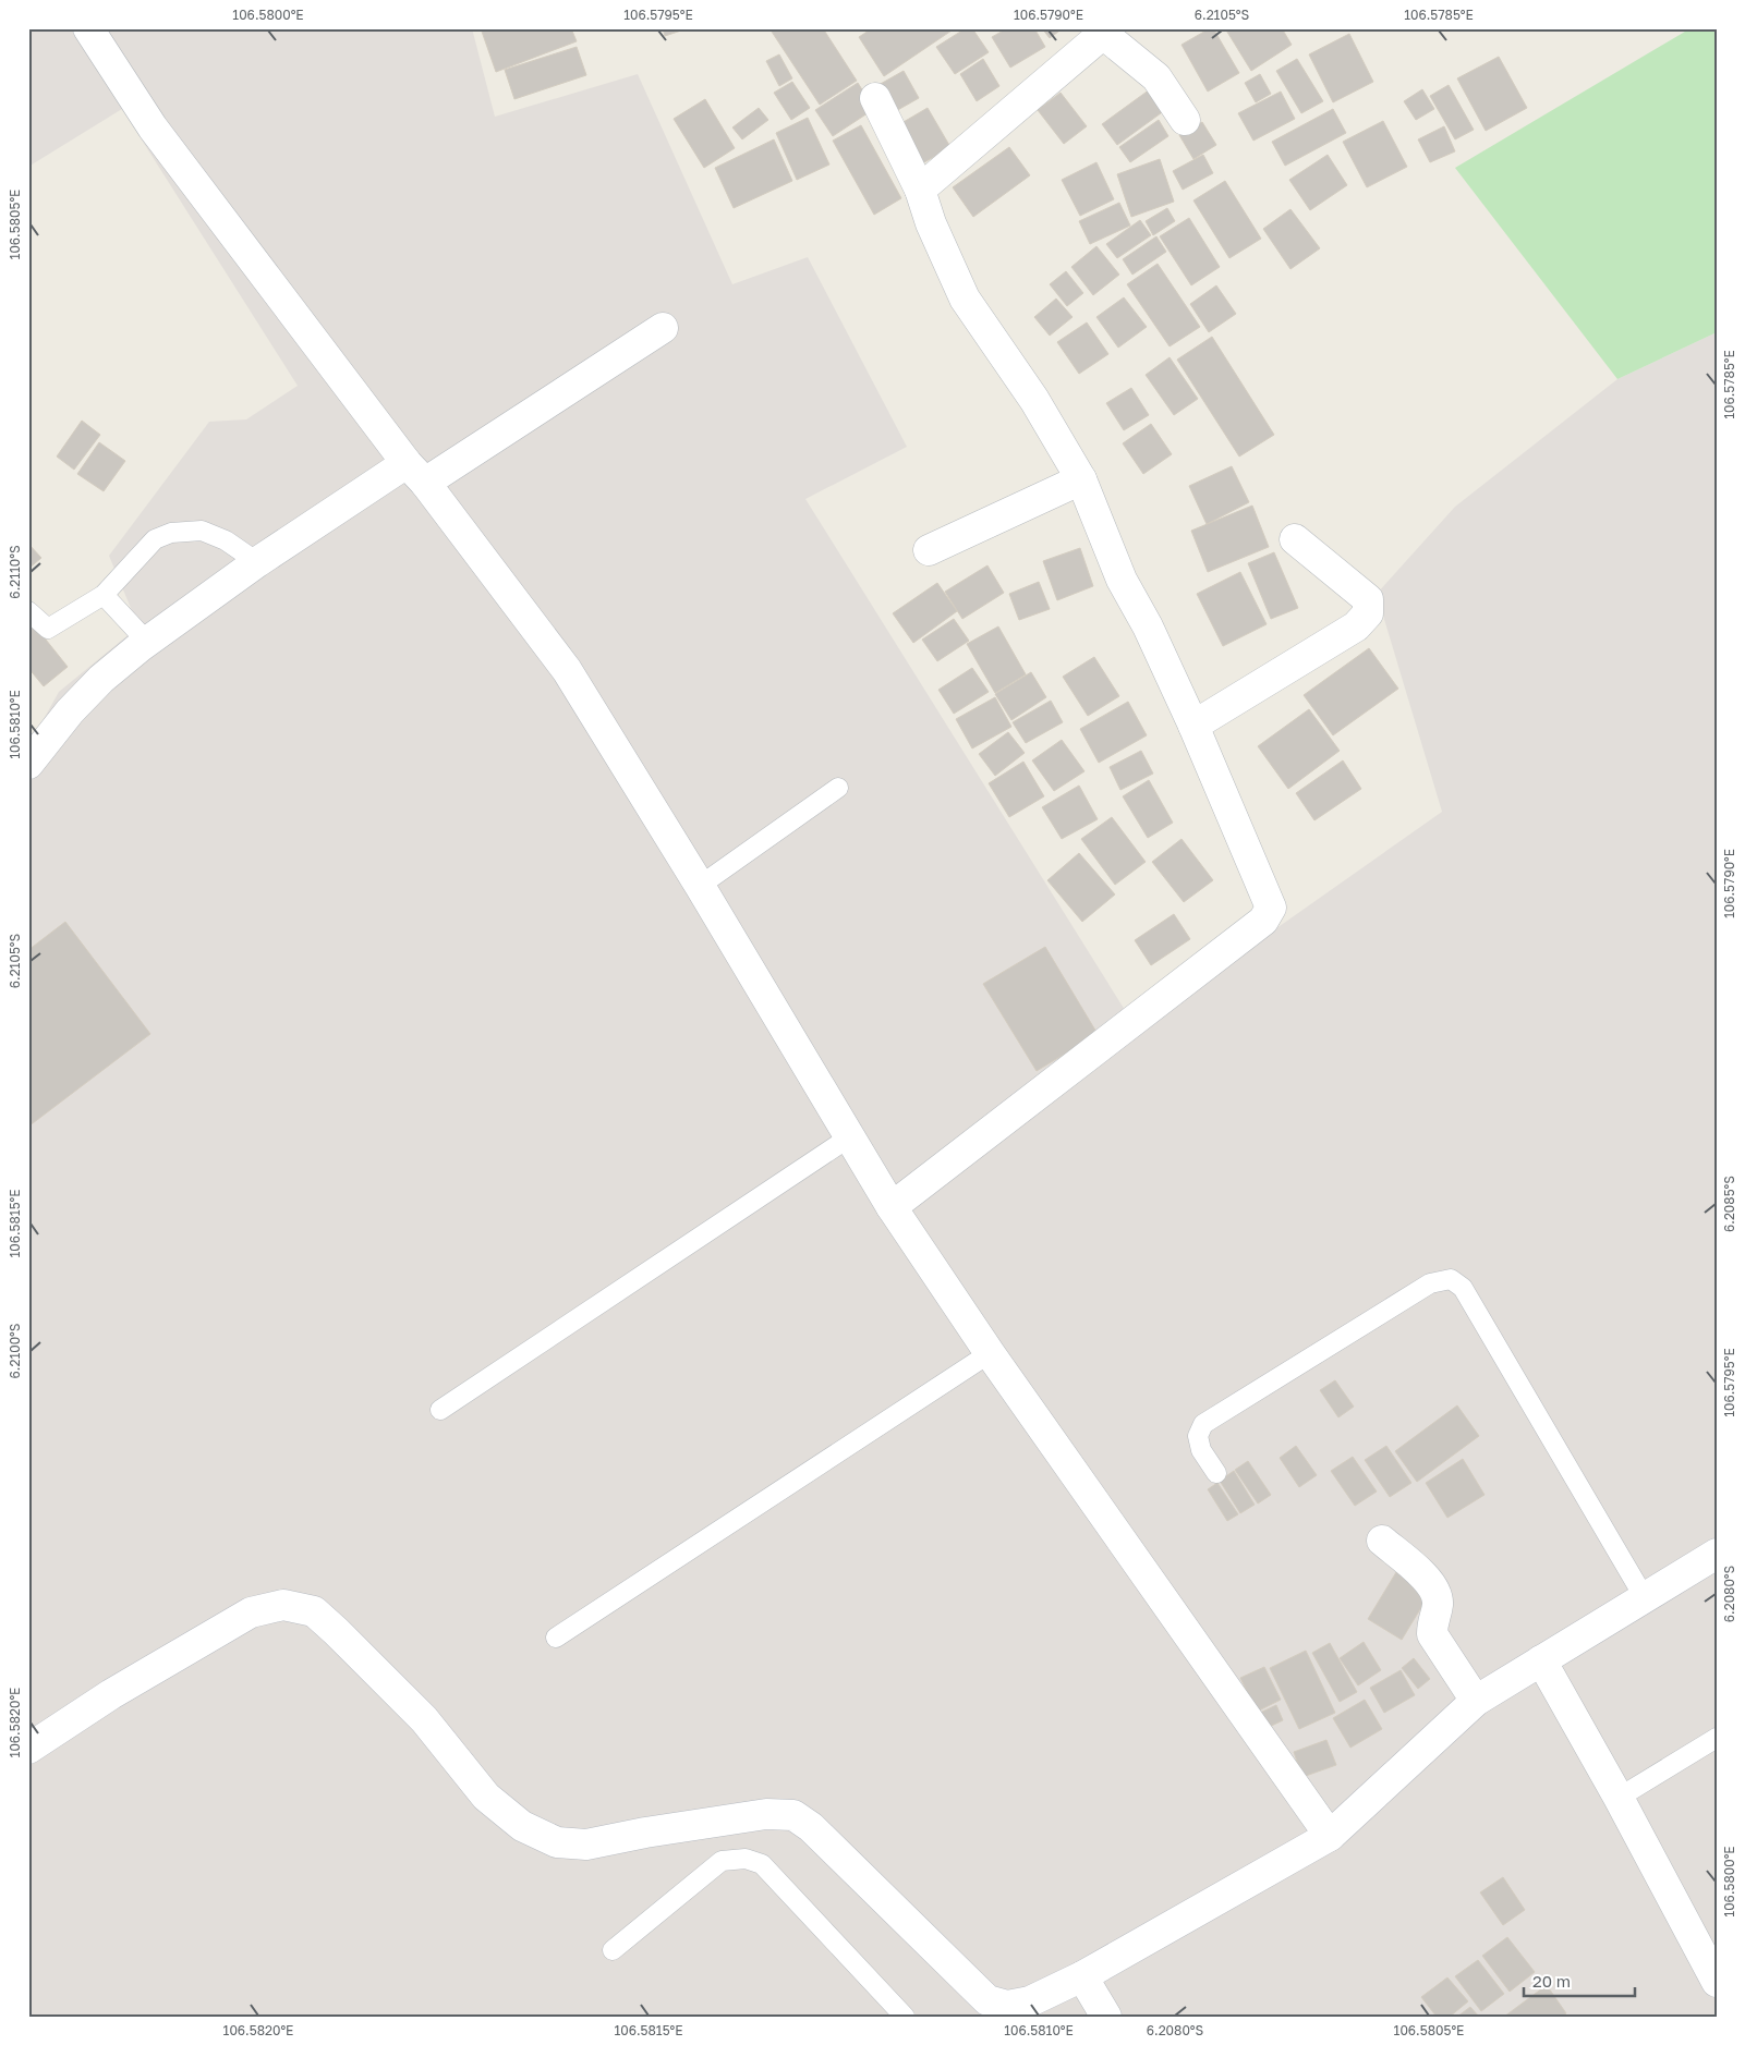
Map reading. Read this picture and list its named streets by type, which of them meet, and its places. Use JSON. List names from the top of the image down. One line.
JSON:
{"scale_bar":"20 m","coordinates":["106.5800°E","106.5795°E","106.5790°E","6.2105°S","106.5785°E","106.5805°E","6.2110°S","106.5810°E","6.2085°S","106.5815°E","6.2100°S","6.2080°S","106.5820°E"]}
